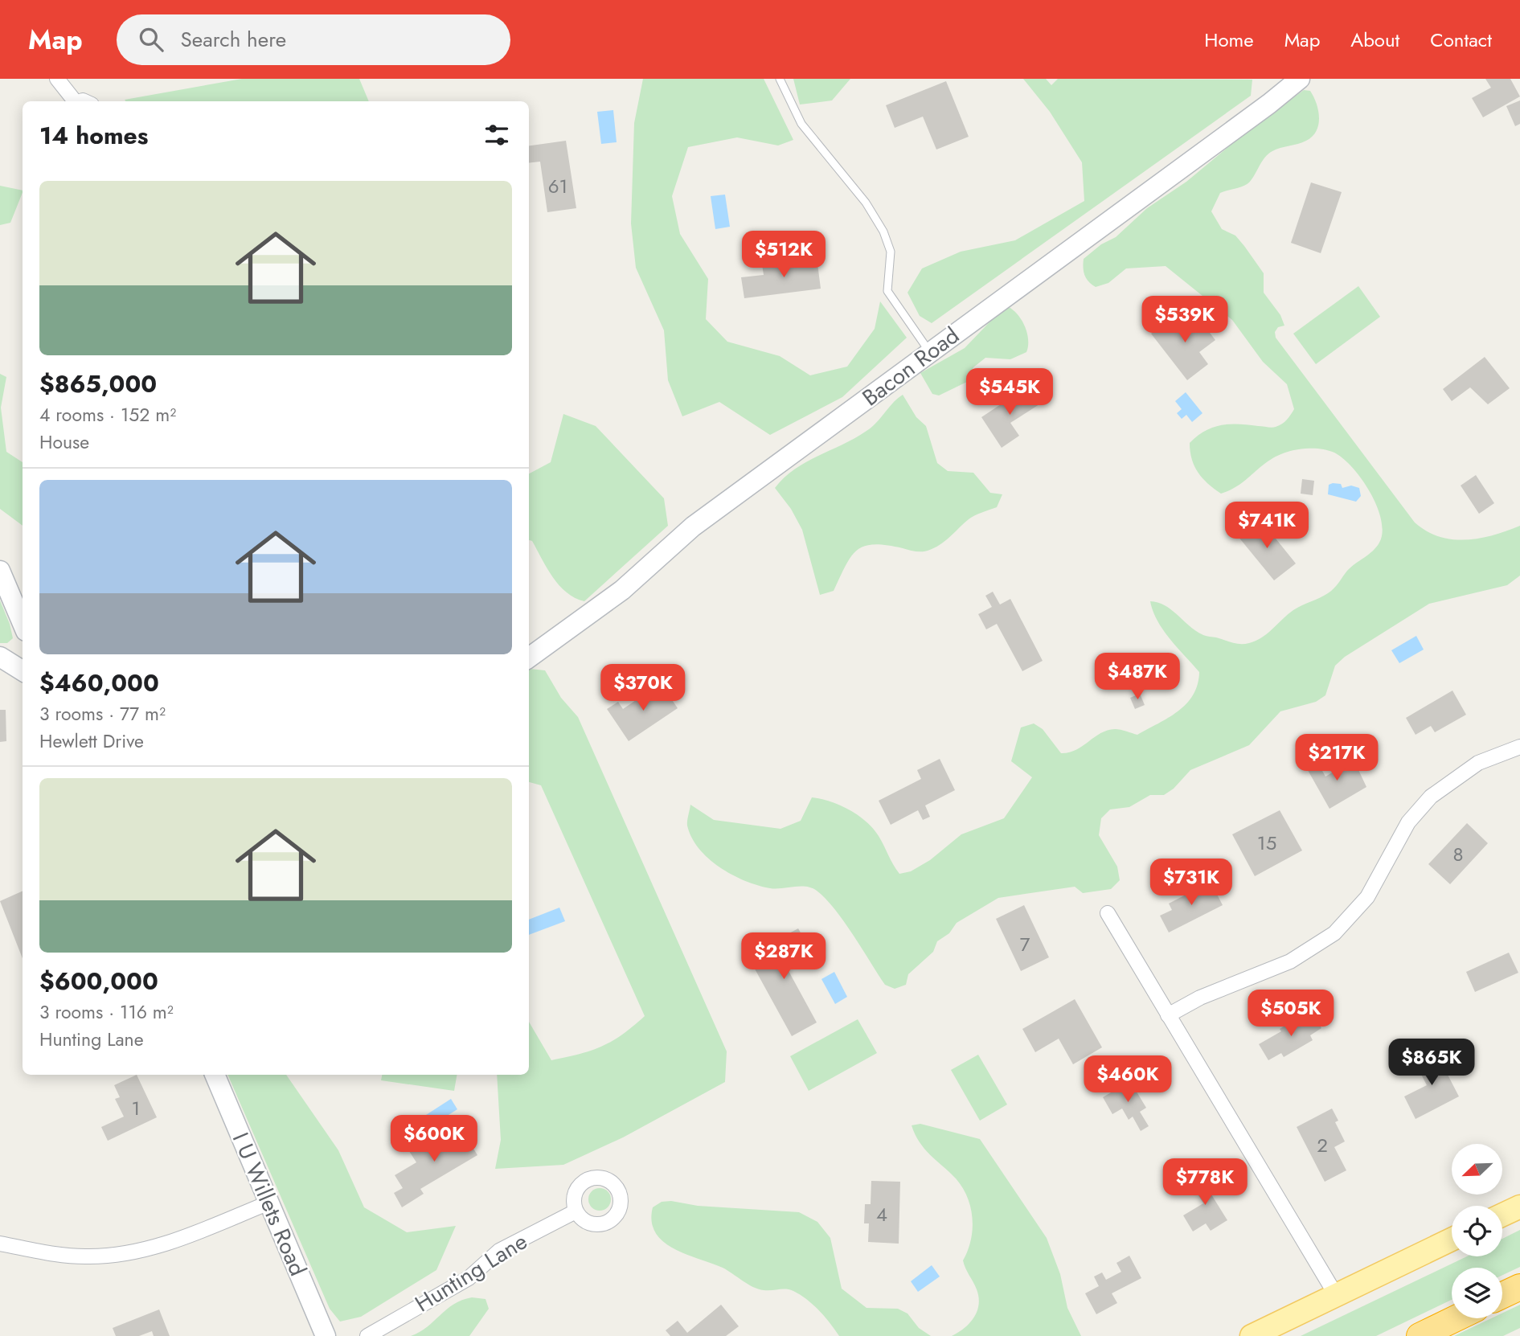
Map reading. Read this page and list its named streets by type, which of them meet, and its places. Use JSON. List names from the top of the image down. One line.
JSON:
{"streets":{"street":["Bacon Road","I U Willets Road","Hunting Lane"]},"house_numbers":["61","15","8","7","1","2","4"],"north":"bottom left","page":{"header":"Map","search":"Search here","nav":["Home","Map","About","Contact"],"heading":"14 homes","list":[{"name":"$865,000","note":"4 rooms · 152 m² · House"},{"name":"$460,000","note":"3 rooms · 77 m² · Hewlett Drive"},{"name":"$600,000","note":"3 rooms · 116 m² · Hunting Lane"}],"price":["$512K","$539K","$545K","$741K","$487K","$370K","$217K","$731K","$287K","$505K","$865K","$460K","$600K","$778K"]}}
